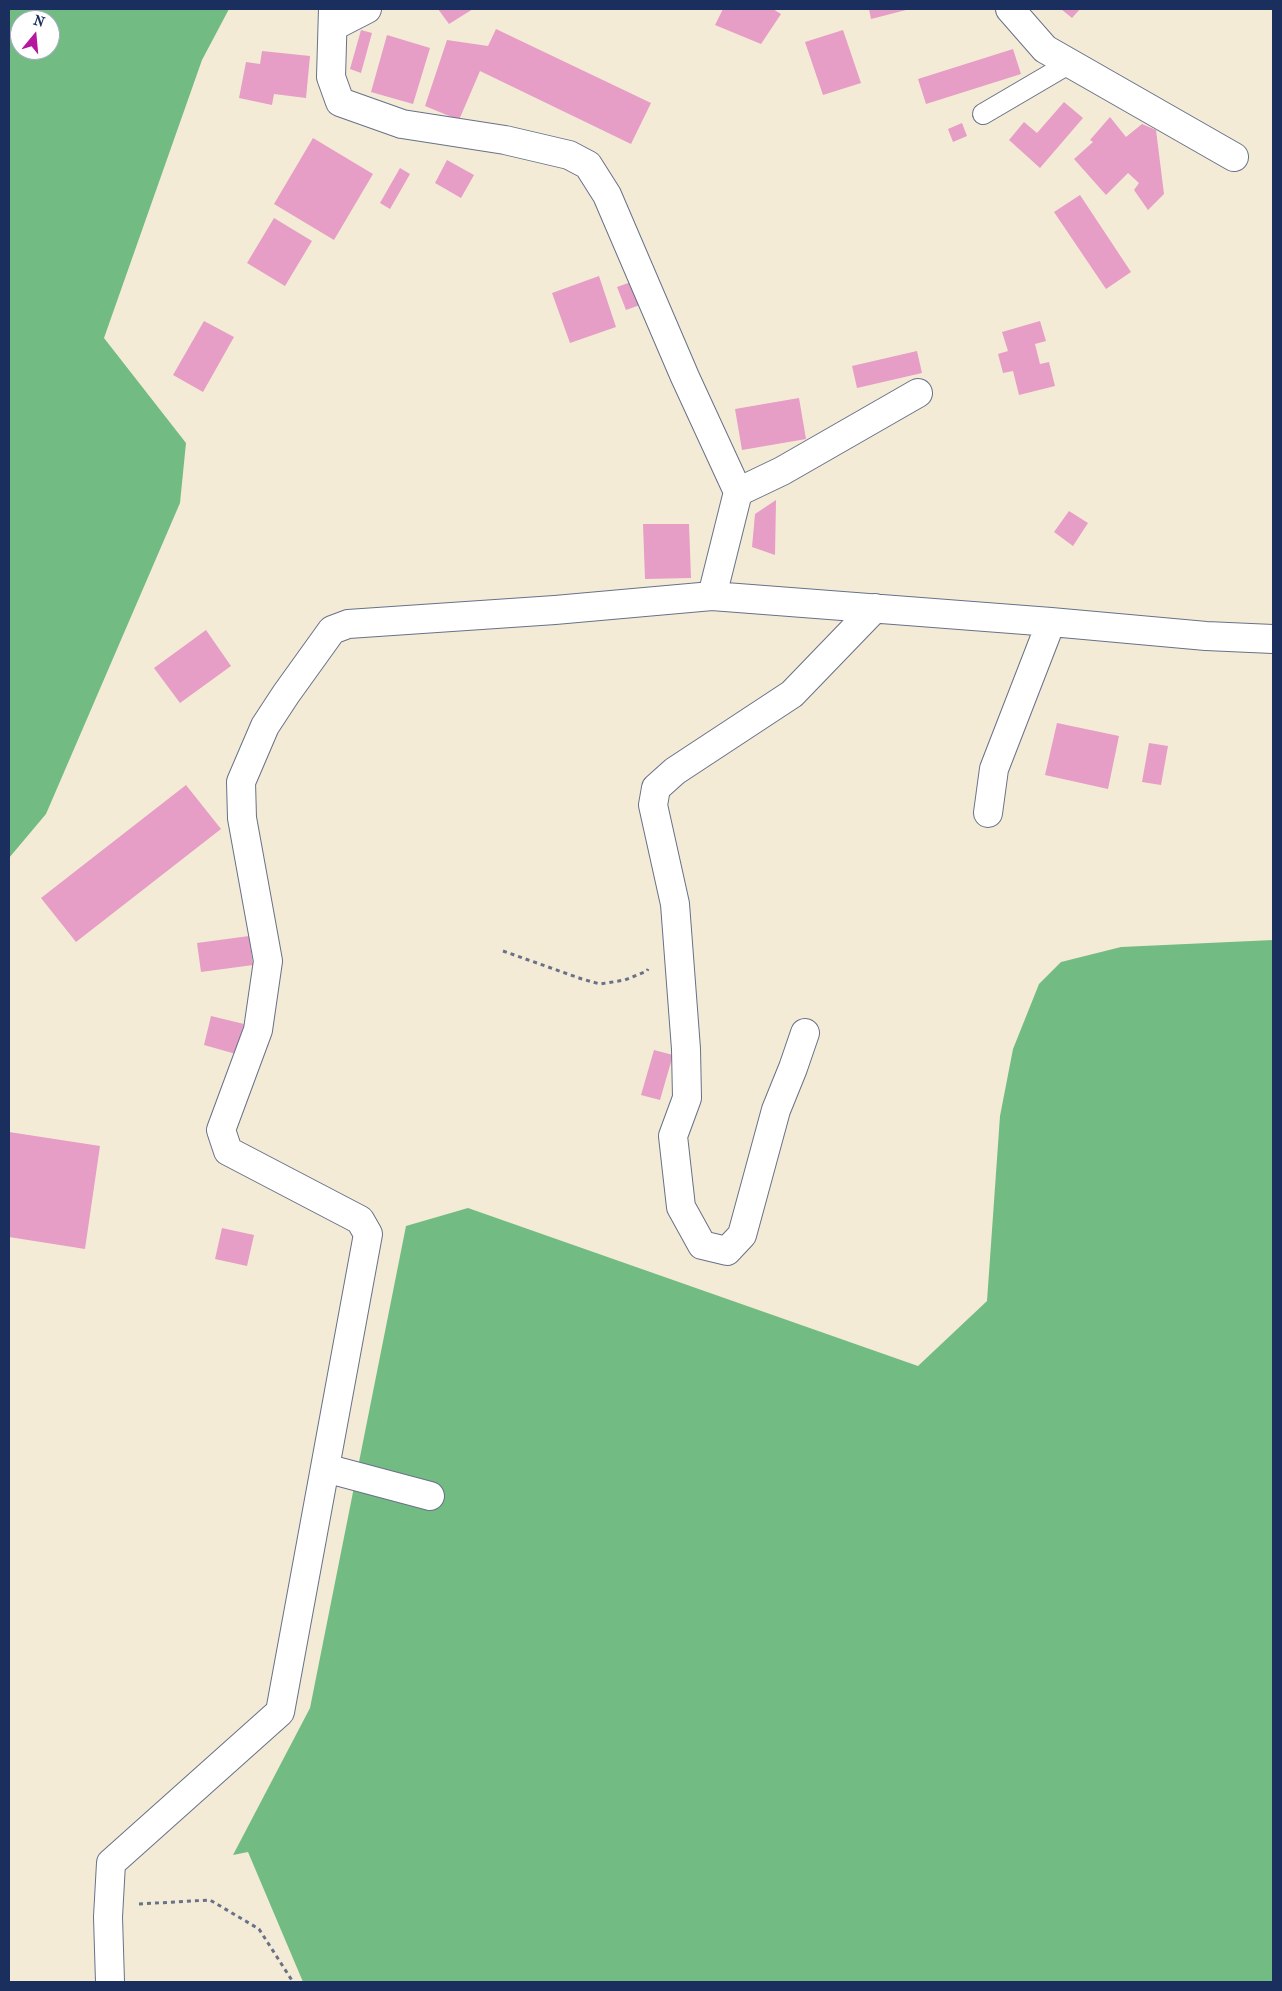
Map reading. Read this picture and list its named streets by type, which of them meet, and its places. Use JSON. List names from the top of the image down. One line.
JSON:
{"north":"top"}
